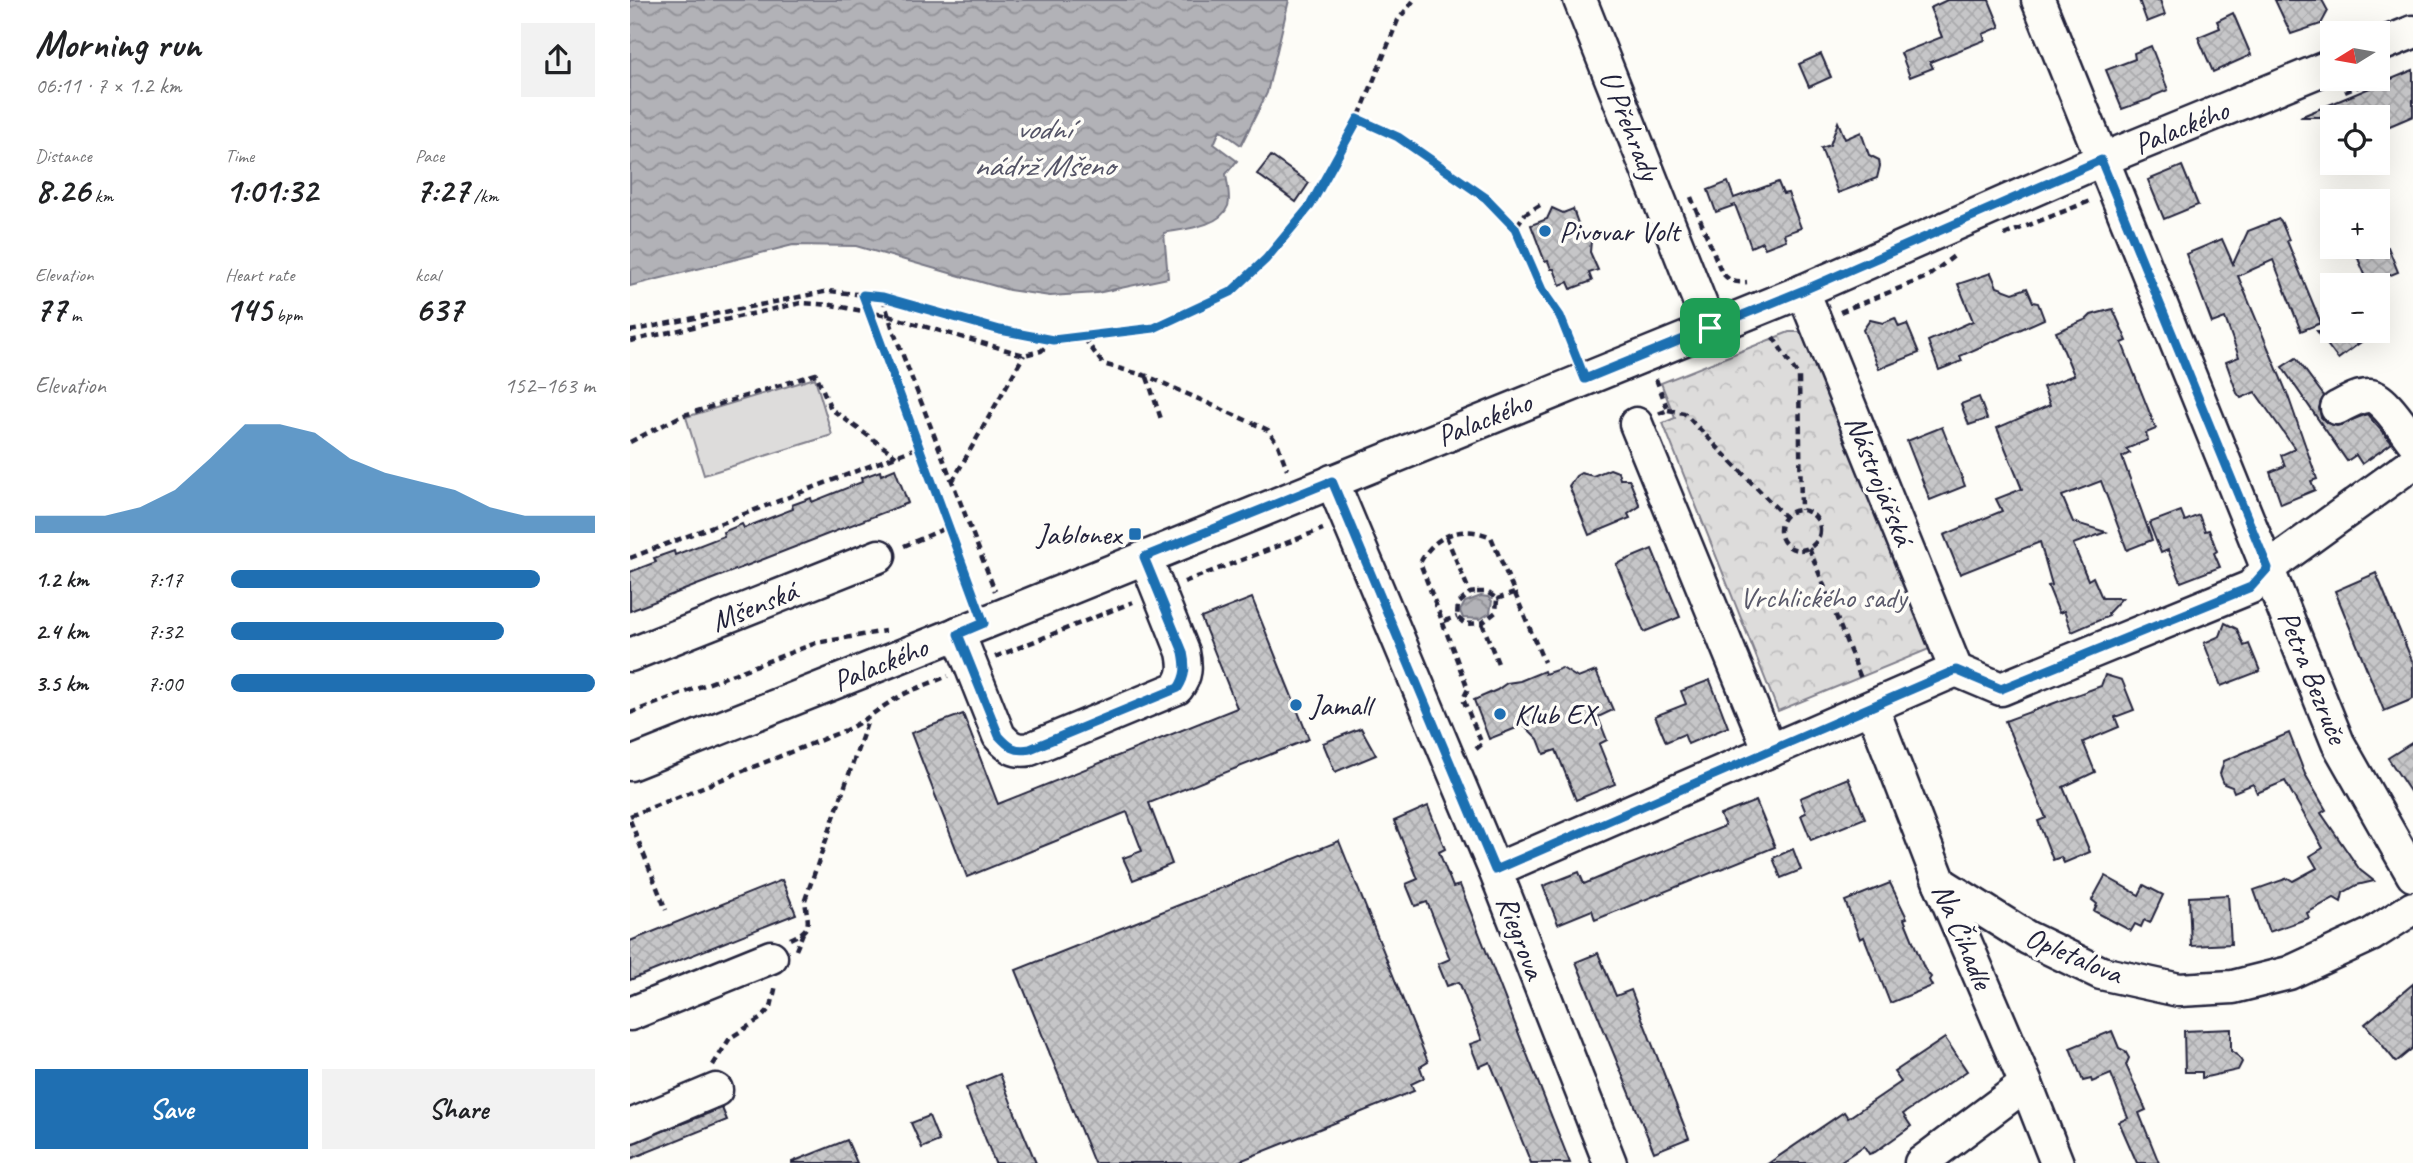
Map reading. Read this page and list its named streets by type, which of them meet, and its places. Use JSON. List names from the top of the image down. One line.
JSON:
{"streets":{"street":["U Přehrady","Palackého","Nástrojářská","Mšenská","Petra Bezruče","Na Čihadle","Riegrova","Opletalova"]},"crossings":[["U Přehrady","Palackého"],["Palackého","Nástrojářská"],["Palackého","Petra Bezruče"],["Palackého","Riegrova"],["Na Čihadle","Opletalova"]],"water":["vodní nádrž Mšeno"],"parks":["Vrchlického sady"],"places":{"other":["Pivovar Volt","Jamall","Klub EX"],"transit":["Jablonex"]},"north":"left","page":{"heading":["Morning run","06:11 · 7 × 1.2 km"],"map_buttons":["+","−"],"stats":[["Distance","8.26 km"],["Time","1:01:32"],["Pace","7:27 /km"],["Elevation","77 m"],["Heart rate","145 bpm"],["kcal","637"]],"chart":["Elevation","152–163 m"],"list":[{"name":"1.2 km","note":"7:17"},{"name":"2.4 km","note":"7:32"},{"name":"3.5 km","note":"7:00"}],"buttons":["Save","Share"]}}
